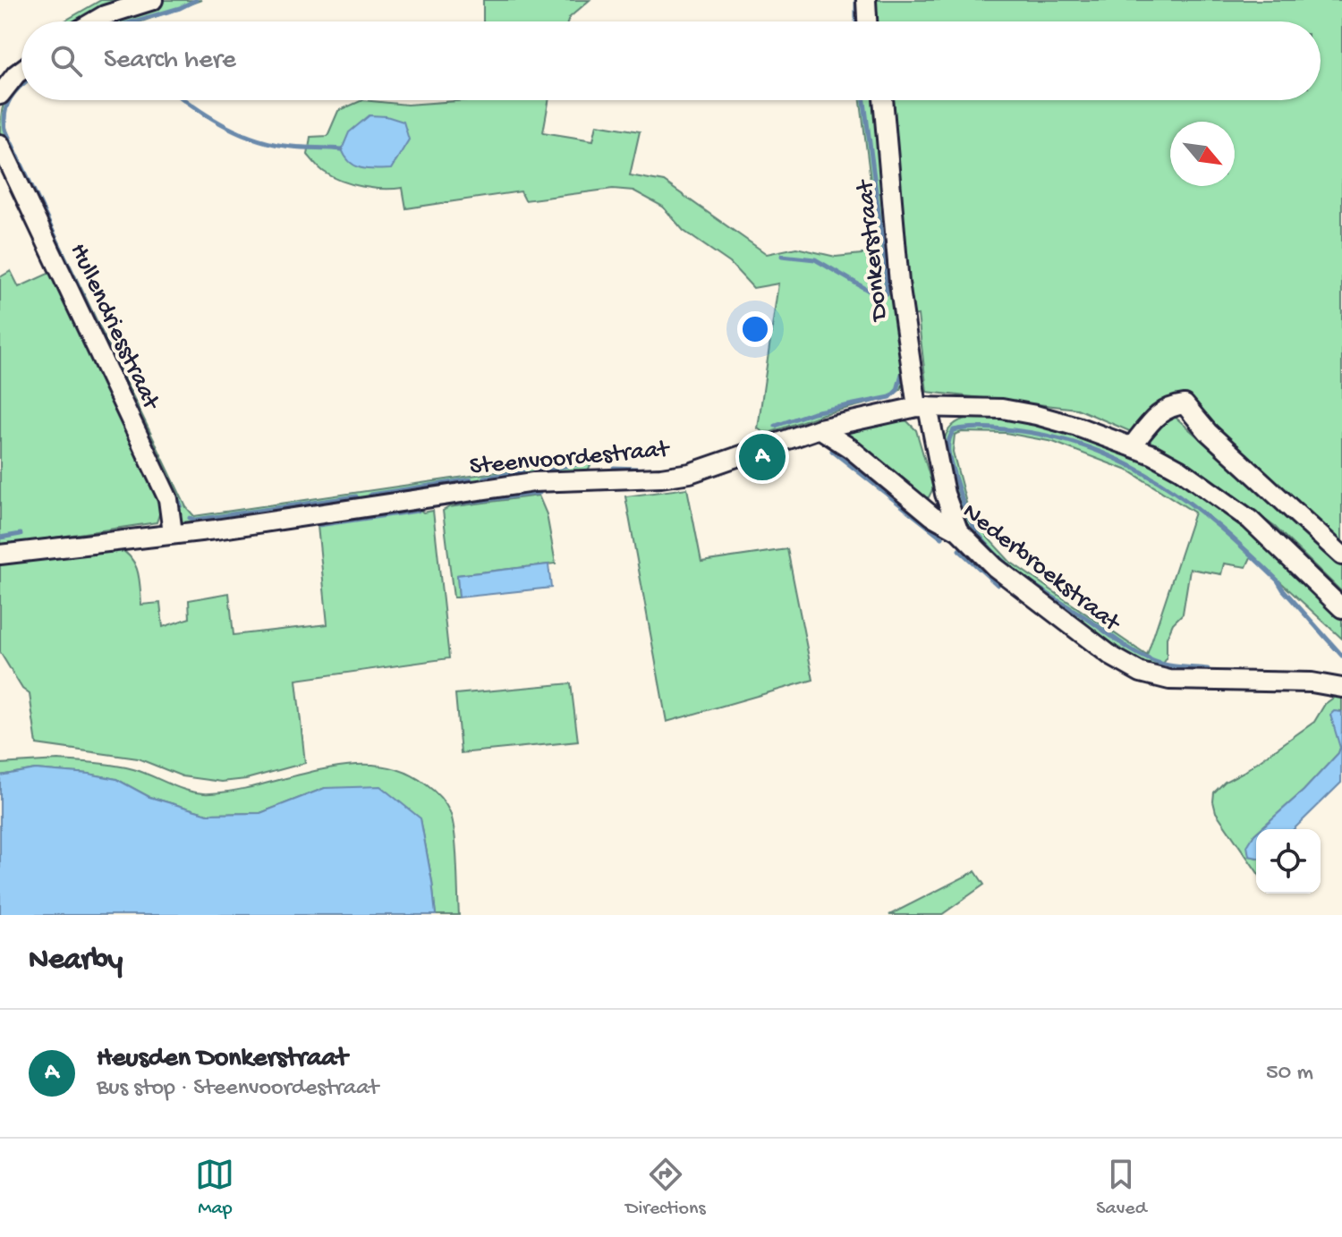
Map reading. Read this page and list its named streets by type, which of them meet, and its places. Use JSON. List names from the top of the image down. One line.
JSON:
{"streets":{"street":["Donkerstraat","Hullendriesstraat","Steenvoordestraat","Nederbroekstraat"]},"crossings":[["Donkerstraat","Steenvoordestraat"],["Donkerstraat","Nederbroekstraat"],["Hullendriesstraat","Steenvoordestraat"],["Steenvoordestraat","Nederbroekstraat"]],"north":"bottom right","page":{"search":"Search here","pins":"A","heading":"Nearby","list":[{"mark":"A","name":"Heusden Donkerstraat","note":"Bus stop · Steenvoordestraat","value":"50 m"}],"nav":["Map","Directions","Saved"]}}
